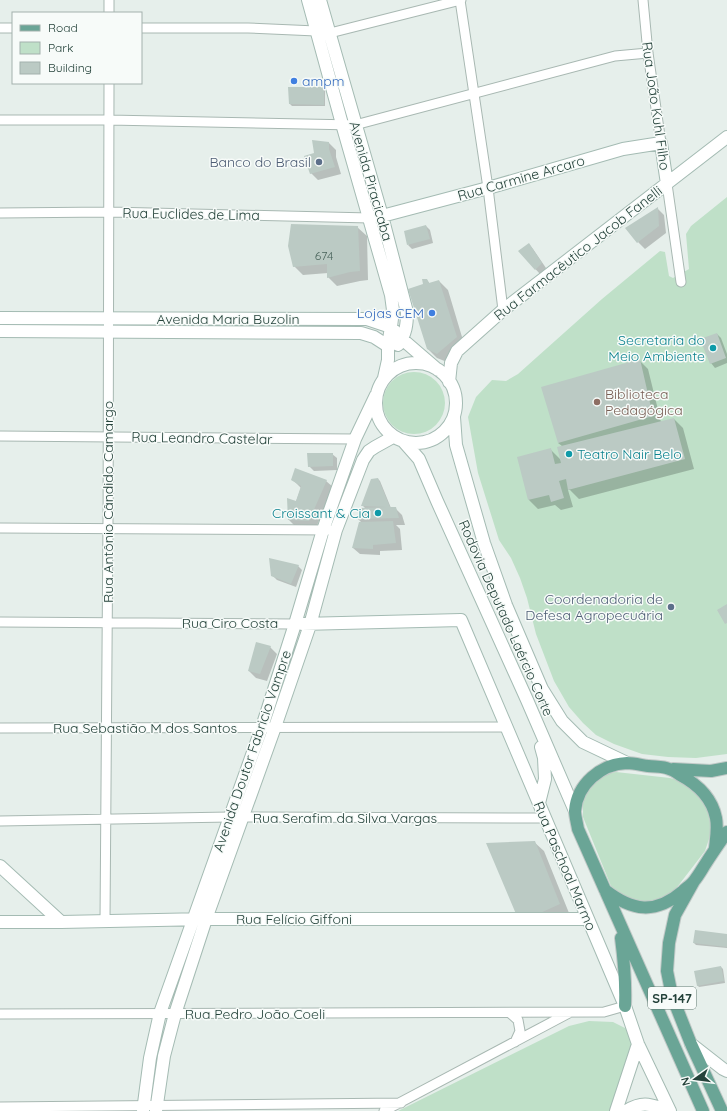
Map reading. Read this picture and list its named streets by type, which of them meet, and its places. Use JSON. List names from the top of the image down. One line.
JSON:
{"streets":{"main road":["Rua João Kuhl Filho","Rua Carmine Arcaro","Avenida Piracicaba","Rua Farmacêutico Jacob Fanelli","Avenida Maria Buzolin","Rodovia Deputado Laércio Corte","Rua Ciro Costa","Avenida Doutor Fabricio Vampre","Rua Paschoal Marmo","Rua Felício Giffoni","SP-147"],"street":["Rua Euclides de Lima","Rua Leandro Castelar","Rua Antônio Cândido Camargo","Rua Sebastião M dos Santos","Rua Serafim da Silva Vargas","Rua Pedro João Coeli"]},"crossings":[["Rua João Kuhl Filho","Rua Carmine Arcaro"],["Rua João Kuhl Filho","Rua Farmacêutico Jacob Fanelli"],["Rua Carmine Arcaro","Avenida Piracicaba"],["Rua Carmine Arcaro","Rua Euclides de Lima"],["Avenida Piracicaba","Rua Euclides de Lima"],["Avenida Piracicaba","Rua Farmacêutico Jacob Fanelli"],["Avenida Piracicaba","Avenida Maria Buzolin"],["Avenida Piracicaba","Rodovia Deputado Laércio Corte"],["Avenida Piracicaba","Avenida Doutor Fabricio Vampre"],["Rua Euclides de Lima","Rua Antônio Cândido Camargo"],["Rua Farmacêutico Jacob Fanelli","Rodovia Deputado Laércio Corte"],["Rua Farmacêutico Jacob Fanelli","Avenida Doutor Fabricio Vampre"],["Avenida Maria Buzolin","Rua Antônio Cândido Camargo"],["Rua Leandro Castelar","Rua Antônio Cândido Camargo"],["Rua Leandro Castelar","Avenida Doutor Fabricio Vampre"],["Rua Antônio Cândido Camargo","Rua Ciro Costa"],["Rua Antônio Cândido Camargo","Rua Sebastião M dos Santos"],["Rua Antônio Cândido Camargo","Rua Serafim da Silva Vargas"],["Rua Antônio Cândido Camargo","Rua Felício Giffoni"],["Rodovia Deputado Laércio Corte","Avenida Doutor Fabricio Vampre"],["Rodovia Deputado Laércio Corte","SP-147"],["Rua Ciro Costa","Avenida Doutor Fabricio Vampre"],["Rua Ciro Costa","Rua Paschoal Marmo"],["Rua Sebastião M dos Santos","Avenida Doutor Fabricio Vampre"],["Rua Sebastião M dos Santos","Rua Paschoal Marmo"],["Avenida Doutor Fabricio Vampre","Rua Serafim da Silva Vargas"],["Avenida Doutor Fabricio Vampre","Rua Felício Giffoni"],["Avenida Doutor Fabricio Vampre","Rua Pedro João Coeli"],["Rua Serafim da Silva Vargas","Rua Paschoal Marmo"],["Rua Paschoal Marmo","Rua Felício Giffoni"],["Rua Paschoal Marmo","Rua Pedro João Coeli"]],"places":["ampm","Banco do Brasil","Lojas CEM","Secretaria do Meio Ambiente","Biblioteca Pedagógica","Teatro Nair Belo","Croissant & Cia","Coordenadoria de Defesa Agropecuária"],"house_numbers":["674"],"legend":["Road","Park","Building"],"north":"left"}
